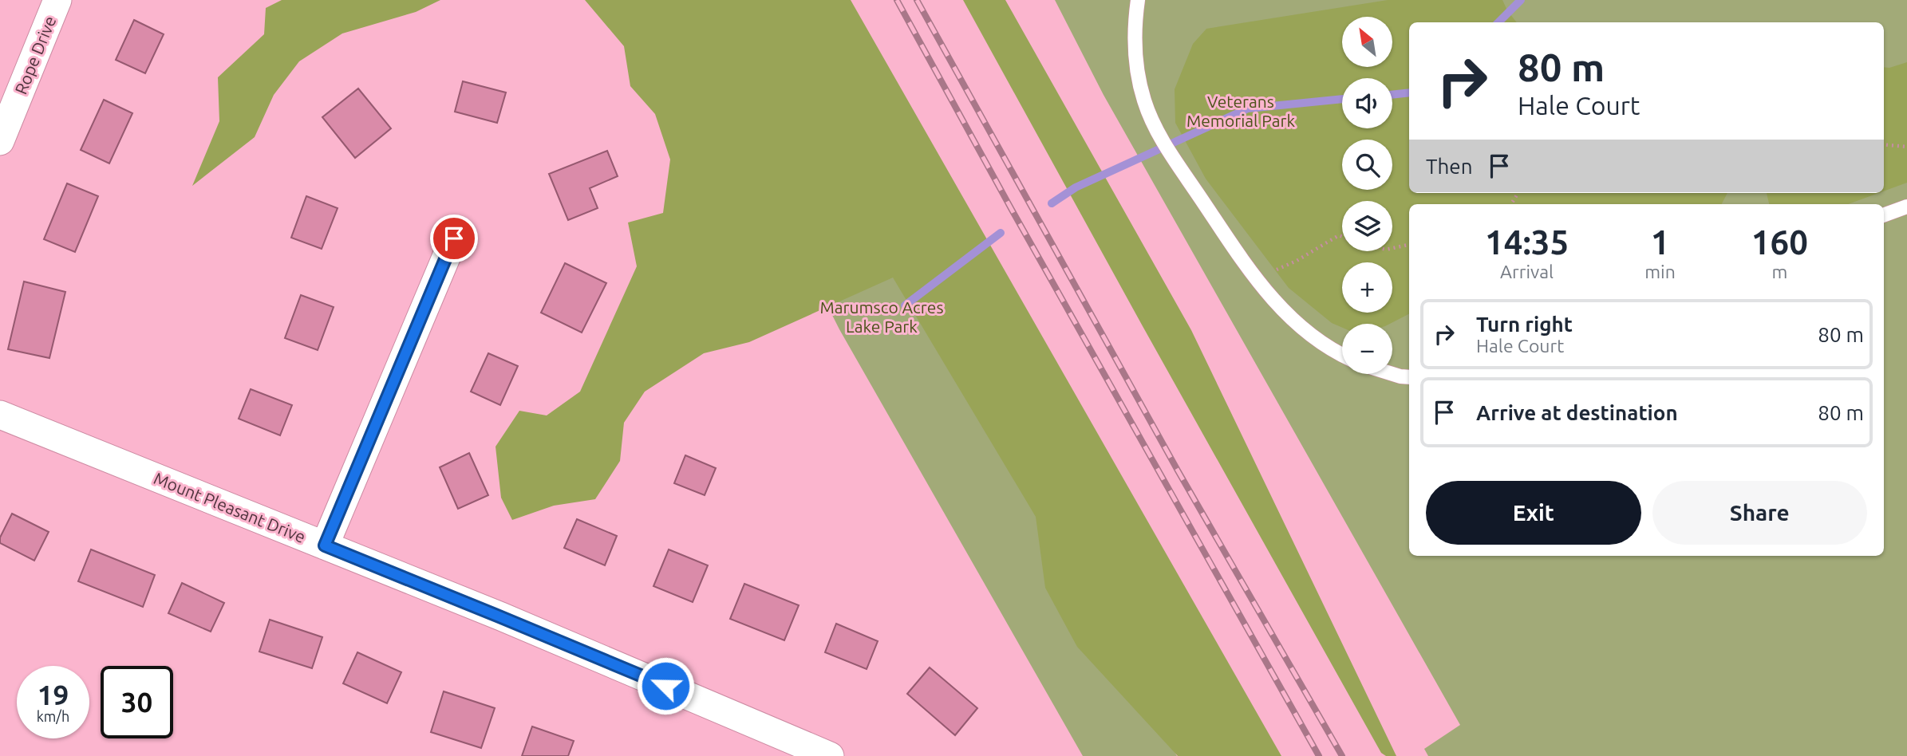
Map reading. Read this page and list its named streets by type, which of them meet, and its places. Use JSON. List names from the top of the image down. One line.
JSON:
{"streets":{"street":["Rope Drive","Mount Pleasant Drive"]},"parks":["Veterans Memorial Park","Marumsco Acres Lake Park"],"north":"top left","page":{"map_buttons":["+","−"],"turn":["80 m","Hale Court"],"then":"Then","eta":["14:35","Arrival","1","min","160","m"],"list":[{"name":"Turn right","note":"Hale Court","value":"80 m"},{"name":"Arrive at destination","value":"80 m"}],"buttons":["Exit","Share"],"speed":"19 km/h","limit":"30"}}
